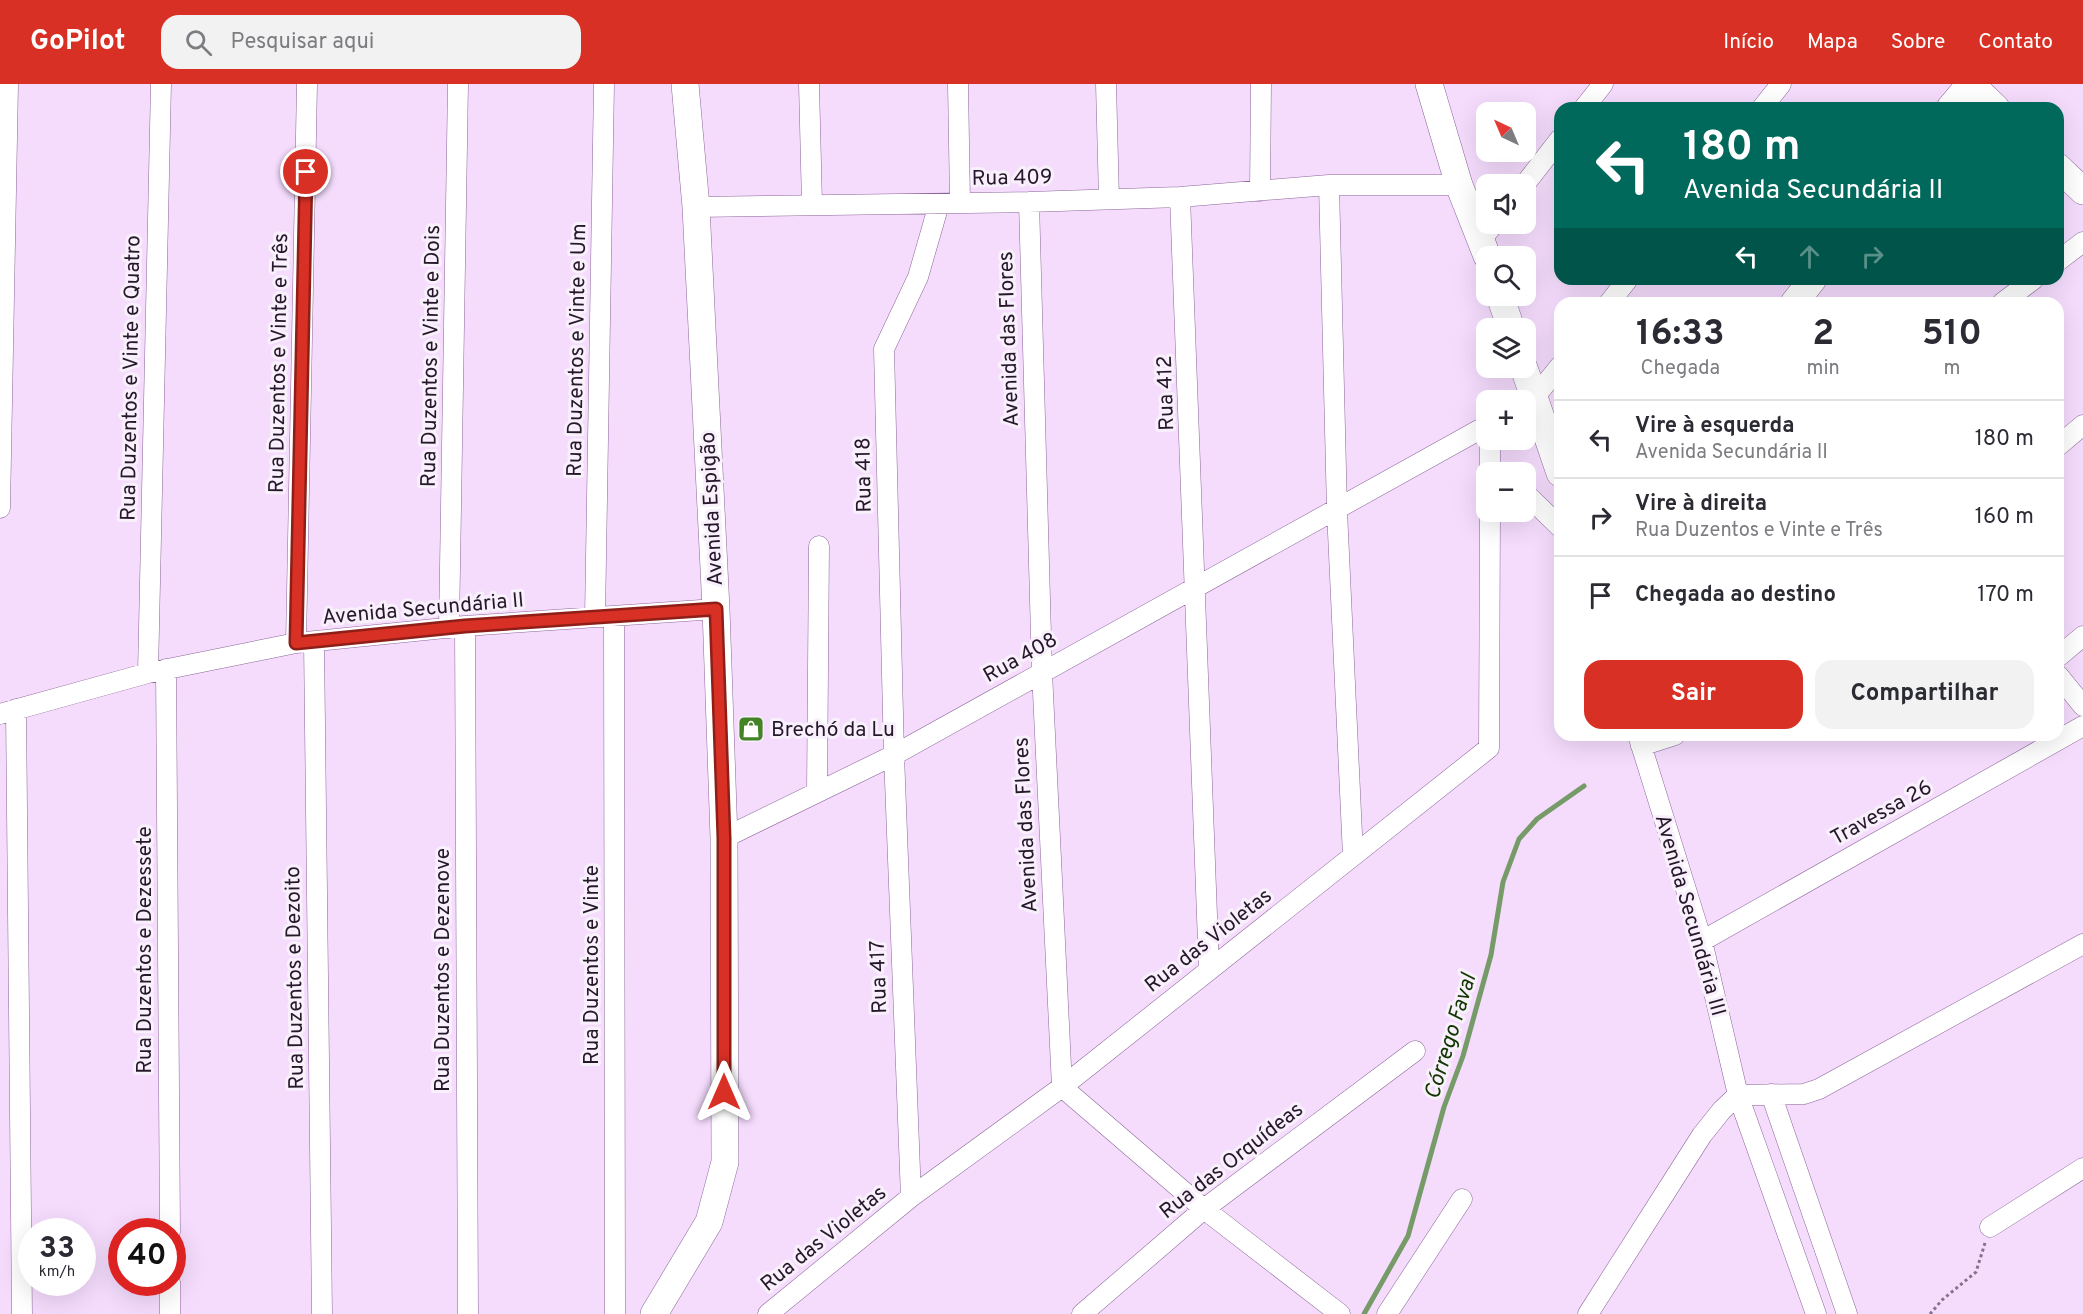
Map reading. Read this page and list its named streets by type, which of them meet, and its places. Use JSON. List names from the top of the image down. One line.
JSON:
{"streets":{"street":["Rua 409","Avenida das Flores","Rua Duzentos e Vinte e Um","Rua Duzentos e Vinte e Dois","Rua Duzentos e Vinte e Três","Rua Duzentos e Vinte e Quatro","Rua 412","Rua 418","Avenida Espigão","Avenida Secundária II","Rua 408","Travessa 26","Avenida Secundária III","Rua das Violetas","Rua Duzentos e Dezessete","Rua Duzentos e Vinte","Rua Duzentos e Dezenove","Rua 417","Rua Duzentos e Dezoito","Rua das Orquídeas"]},"crossings":[["Rua 409","Avenida das Flores"],["Rua 409","Rua 412"],["Rua 409","Rua 418"],["Rua 409","Avenida Espigão"],["Avenida das Flores","Rua 408"],["Avenida das Flores","Rua das Violetas"],["Rua Duzentos e Vinte e Um","Avenida Secundária II"],["Rua Duzentos e Vinte e Um","Rua Duzentos e Vinte"],["Rua Duzentos e Vinte e Dois","Avenida Secundária II"],["Rua Duzentos e Vinte e Dois","Rua Duzentos e Dezenove"],["Rua Duzentos e Vinte e Três","Avenida Secundária II"],["Rua Duzentos e Vinte e Três","Rua Duzentos e Dezoito"],["Rua Duzentos e Vinte e Quatro","Avenida Secundária II"],["Rua Duzentos e Vinte e Quatro","Rua Duzentos e Dezessete"],["Rua 412","Rua 408"],["Rua 412","Rua das Violetas"],["Rua 418","Rua 408"],["Rua 418","Rua 417"],["Avenida Espigão","Avenida Secundária II"],["Avenida Espigão","Rua 408"],["Avenida Secundária II","Rua Duzentos e Dezessete"],["Avenida Secundária II","Rua Duzentos e Vinte"],["Avenida Secundária II","Rua Duzentos e Dezenove"],["Avenida Secundária II","Rua Duzentos e Dezoito"],["Rua 408","Rua 417"],["Travessa 26","Avenida Secundária III"],["Rua das Violetas","Rua 417"]],"water":["Córrego Faval"],"places":{"shop":["Brechó da Lu"]},"north":"top left","page":{"header":"GoPilot","search":"Pesquisar aqui","nav":["Início","Mapa","Sobre","Contato"],"map_buttons":["+","−"],"turn":["180 m","Avenida Secundária II"],"eta":["16:33","Chegada","2","min","510","m"],"list":[{"name":"Vire à esquerda","note":"Avenida Secundária II","value":"180 m"},{"name":"Vire à direita","note":"Rua Duzentos e Vinte e Três","value":"160 m"},{"name":"Chegada ao destino","value":"170 m"}],"buttons":["Sair","Compartilhar"],"speed":"33 km/h","limit":"40"}}
